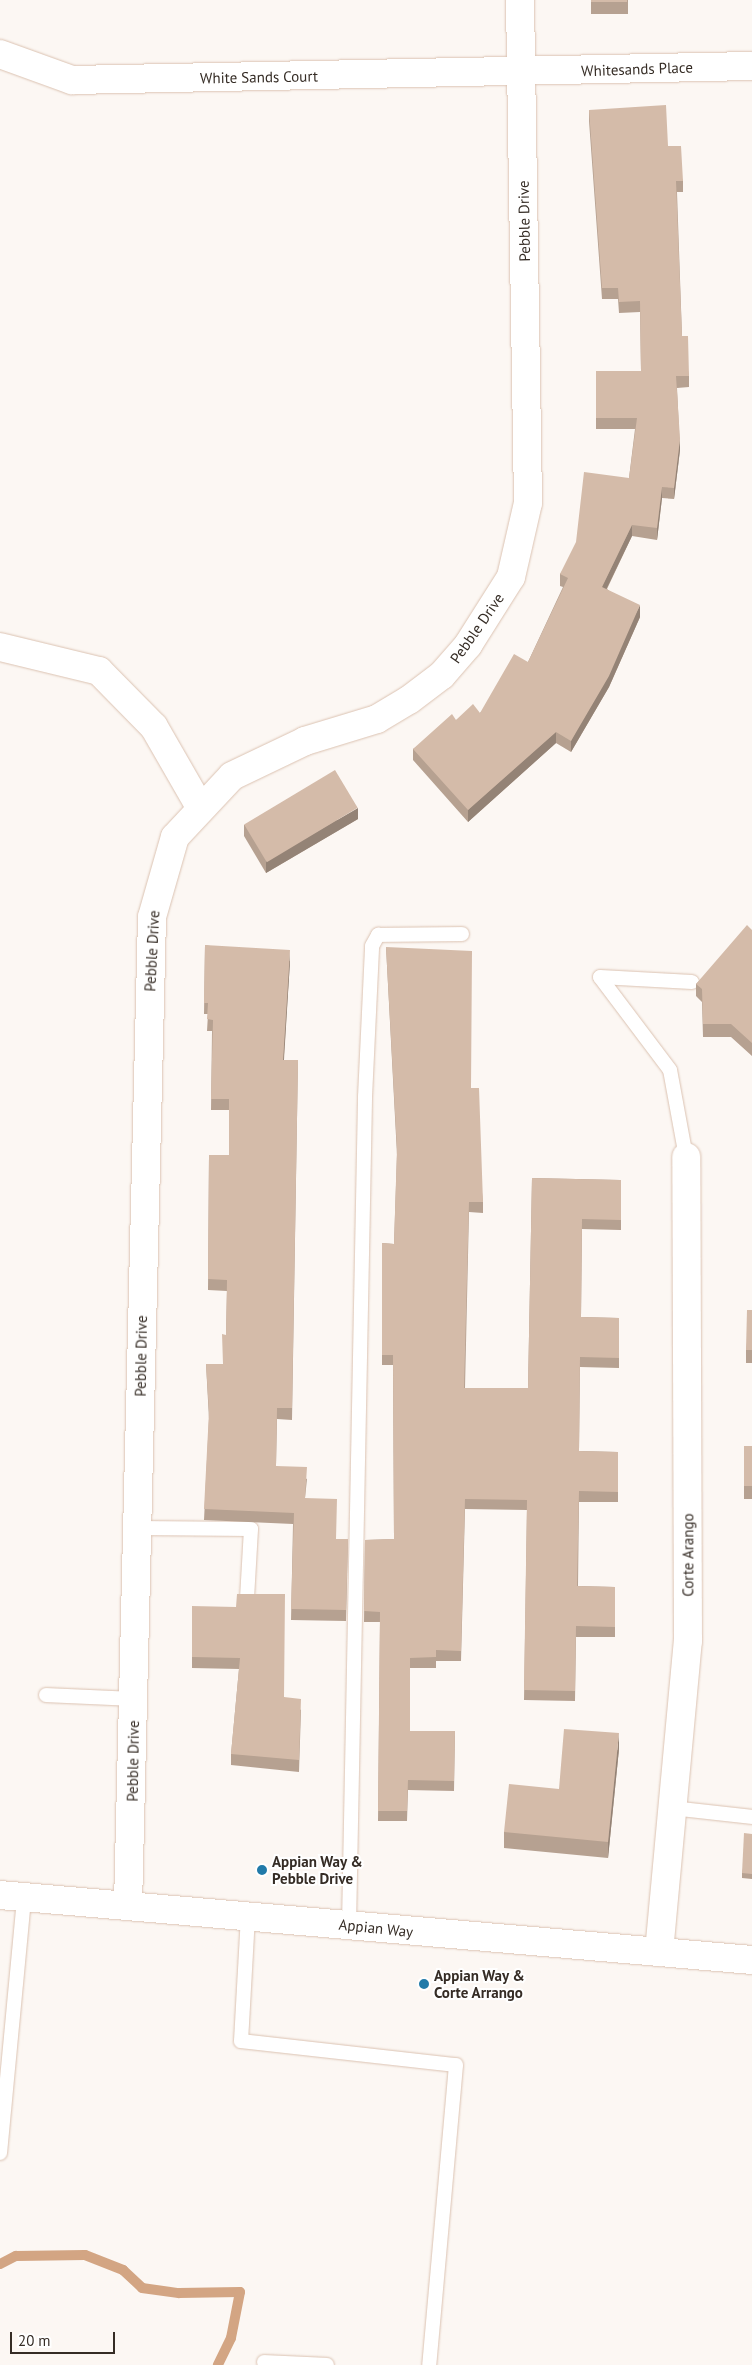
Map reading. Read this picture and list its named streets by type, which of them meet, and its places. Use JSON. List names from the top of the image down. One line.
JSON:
{"streets":{"street":["Whitesands Place","White Sands Court","Pebble Drive","Corte Arango","Appian Way"]},"crossings":[["Whitesands Place","White Sands Court"],["Whitesands Place","Pebble Drive"],["White Sands Court","Pebble Drive"],["Pebble Drive","Appian Way"],["Corte Arango","Appian Way"]],"places":["Appian Way & Pebble Drive","Appian Way & Corte Arrango"],"scale_bar":"20 m"}
